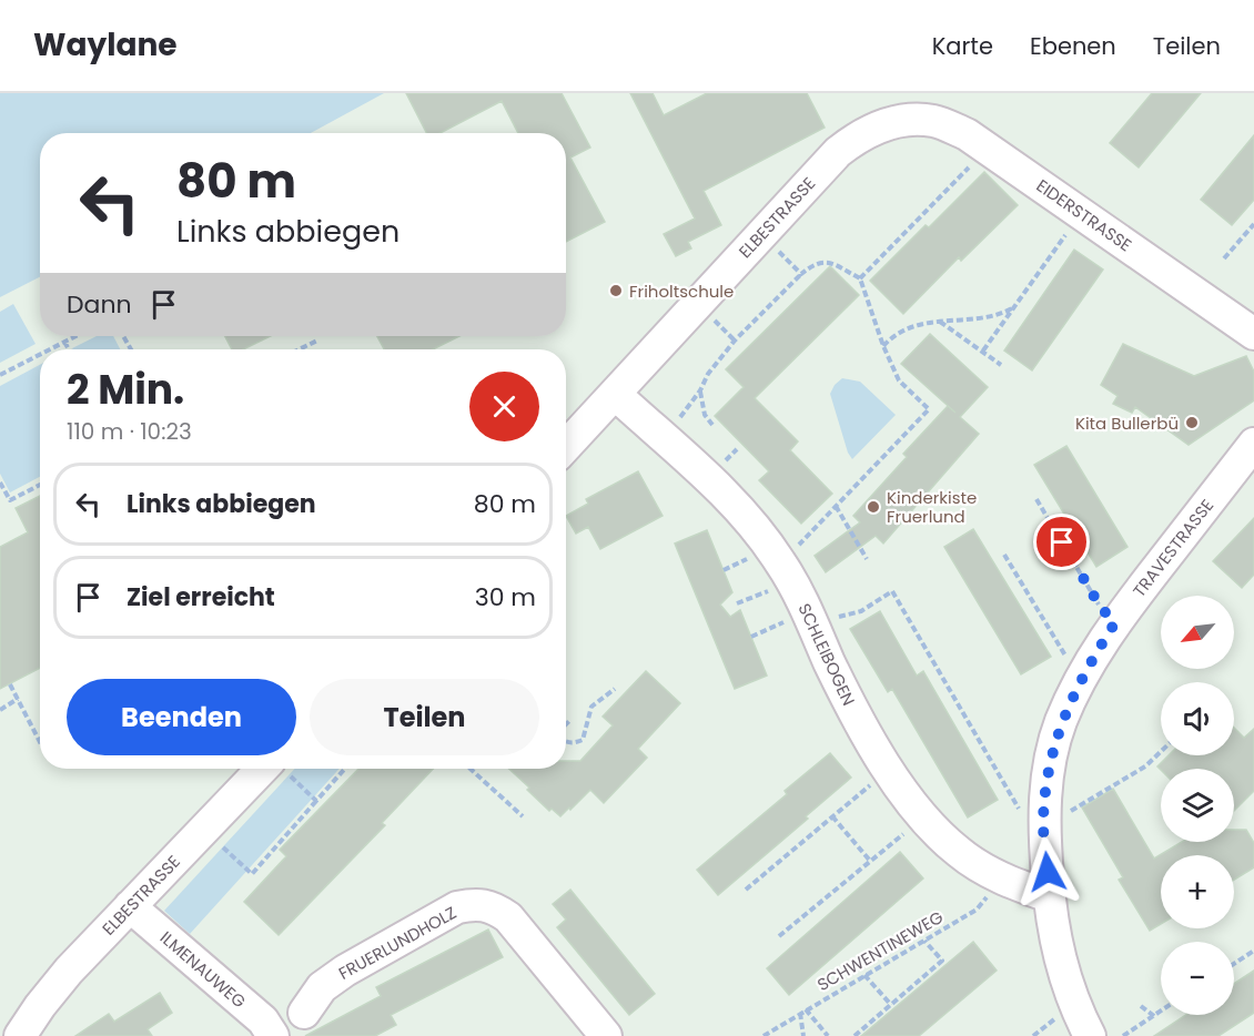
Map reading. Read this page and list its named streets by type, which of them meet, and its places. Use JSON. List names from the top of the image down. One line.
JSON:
{"streets":{"street":["EIDERSTRASSE","ELBESTRASSE","TRAVESTRASSE","SCHLEIBOGEN","FRUERLUNDHOLZ","ILMENAUWEG"],"path":["SCHWENTINEWEG"]},"crossings":[["EIDERSTRASSE","ELBESTRASSE"],["ELBESTRASSE","SCHLEIBOGEN"],["ELBESTRASSE","ILMENAUWEG"],["TRAVESTRASSE","SCHLEIBOGEN"],["SCHLEIBOGEN","SCHWENTINEWEG"]],"places":["Friholtschule","Kita Bullerbü","Kinderkiste Fruerlund"],"north":"bottom left","page":{"header":"Waylane","nav":["Karte","Ebenen","Teilen"],"turn":["80 m","Links abbiegen"],"then":"Dann","heading":["2 Min.","110 m · 10:23"],"list":[{"name":"Links abbiegen","value":"80 m"},{"name":"Ziel erreicht","value":"30 m"}],"map_buttons":["+","−"],"buttons":["Beenden","Teilen"]}}
